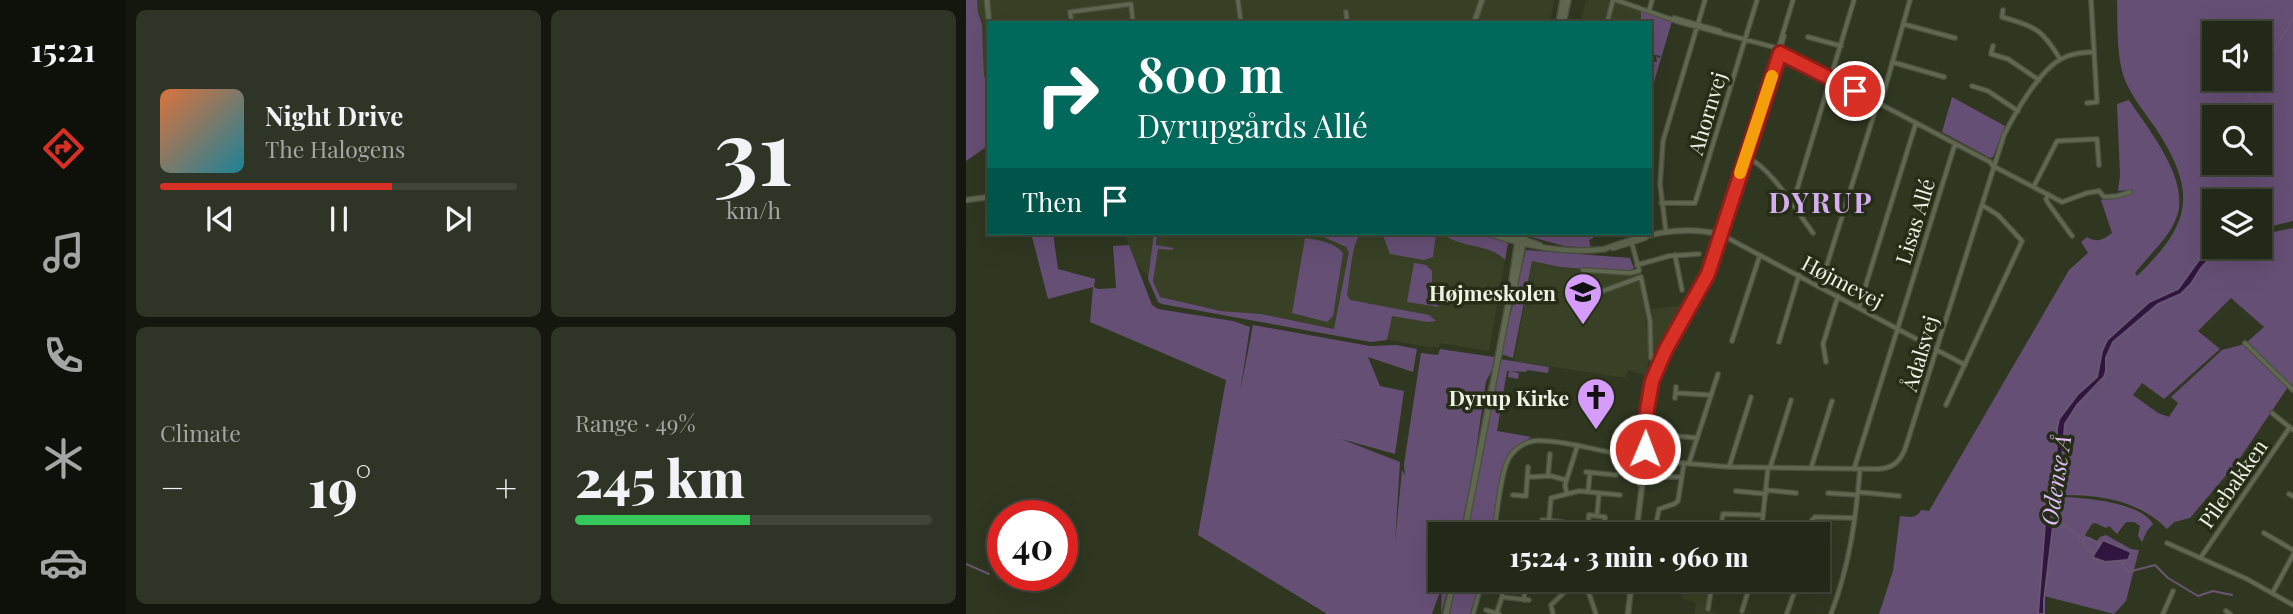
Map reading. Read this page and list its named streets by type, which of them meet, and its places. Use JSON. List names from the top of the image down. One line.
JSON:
{"streets":{"street":["Ahornvej","Lisas Allé","Højmevej","Ådalsvej","Pilebakken"]},"crossings":[["Lisas Allé","Højmevej"],["Lisas Allé","Ådalsvej"],["Højmevej","Ådalsvej"]],"districts":["DYRUP"],"water":["Odense Å"],"places":{"school or university":["Højmeskolen"],"church":["Dyrup Kirke"]},"page":{"tabs":"15:21","tile":[["31","km/h"],"Climate",["Range · 49%","245 km"]],"turn":["800 m","Dyrupgårds Allé"],"song":["Night Drive","The Halogens"],"then":"Then","heat":["−","19°","+"],"limit":"40","trip":"15:24 · 3 min · 960 m"}}
